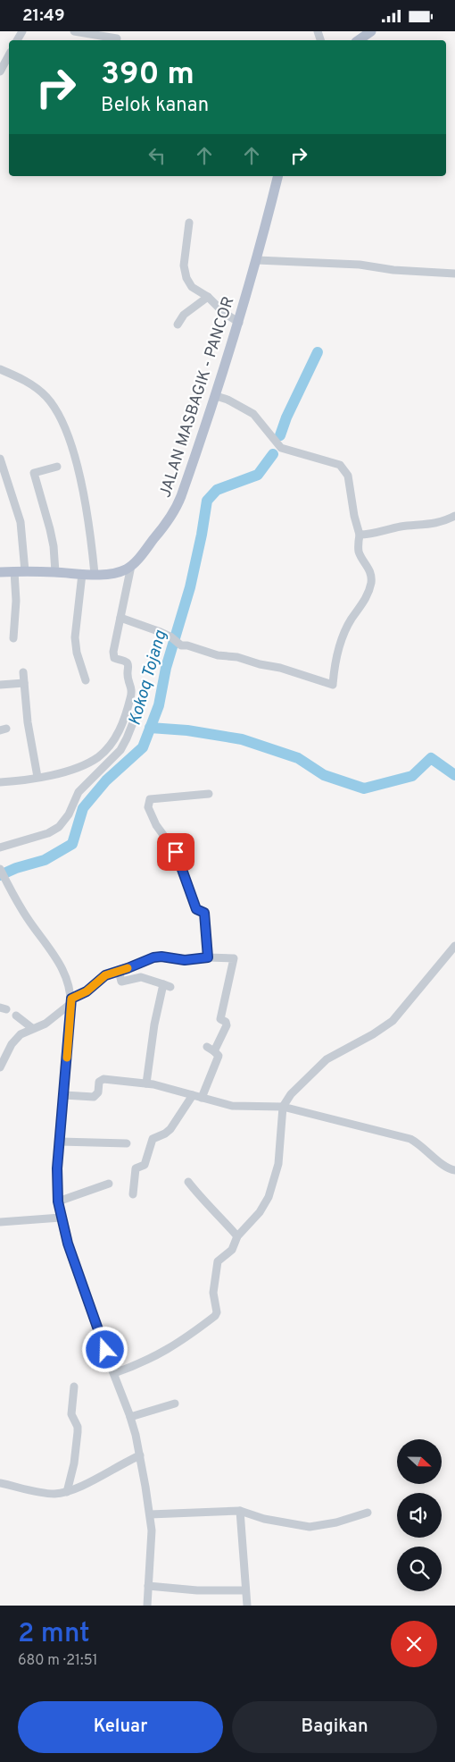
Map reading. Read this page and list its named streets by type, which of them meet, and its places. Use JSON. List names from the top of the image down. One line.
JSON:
{"streets":{"main road":["JALAN MASBAGIK - PANCOR"]},"water":["Kokoq Tojang"],"north":"right","page":{"status":"21:49","turn":["390 m","Belok kanan"],"heading":["2 mnt","680 m · 21:51"],"buttons":["Keluar","Bagikan"]}}
